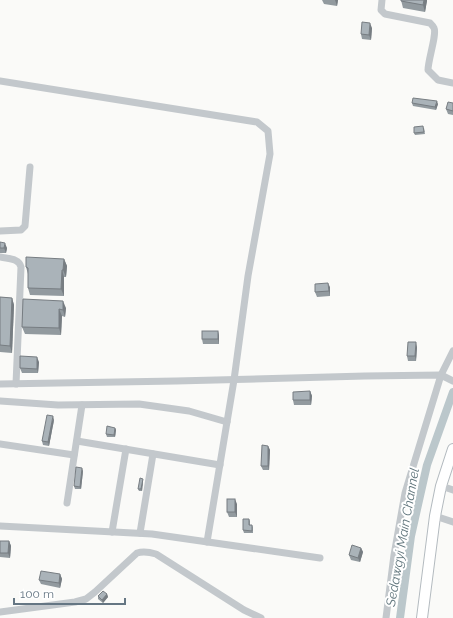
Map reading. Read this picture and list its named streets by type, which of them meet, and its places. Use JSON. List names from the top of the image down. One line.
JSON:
{"water":["Sedawgyi Main Channel"],"scale_bar":"100 m"}
